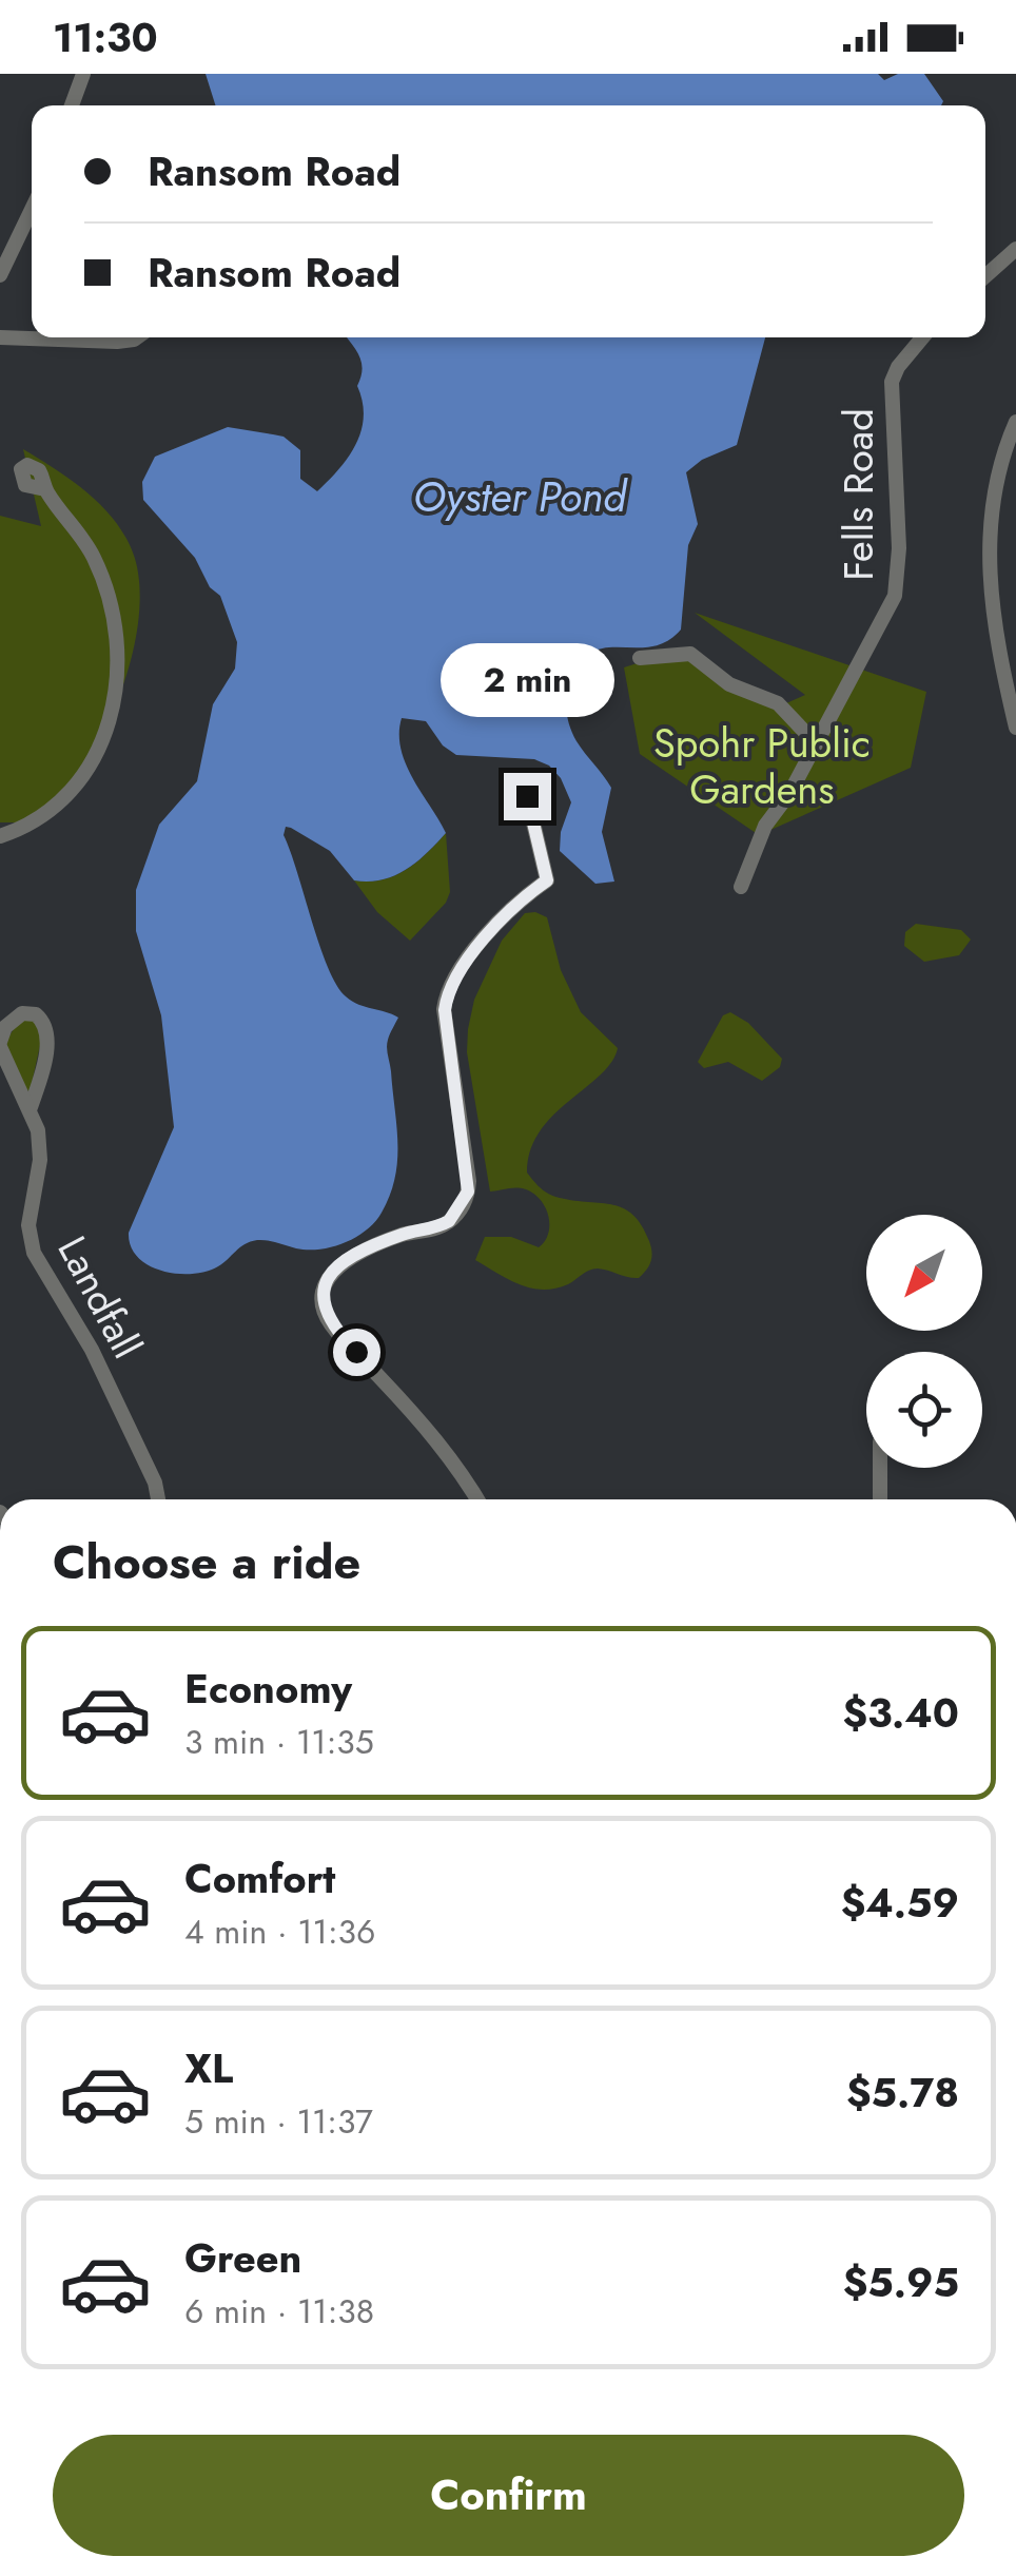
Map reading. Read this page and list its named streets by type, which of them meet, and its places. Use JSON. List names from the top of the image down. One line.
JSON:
{"streets":{"street":["Fells Road","Landfall"]},"water":["Oyster Pond"],"parks":["Spohr Public Gardens"],"north":"bottom left","page":{"status":"11:30","banner":["Ransom Road","Ransom Road"],"bubble":"2 min","heading":"Choose a ride","list":[{"name":"Economy","note":"3 min · 11:35","value":"$3.40"},{"name":"Comfort","note":"4 min · 11:36","value":"$4.59"},{"name":"XL","note":"5 min · 11:37","value":"$5.78"},{"name":"Green","note":"6 min · 11:38","value":"$5.95"}],"buttons":"Confirm"}}
